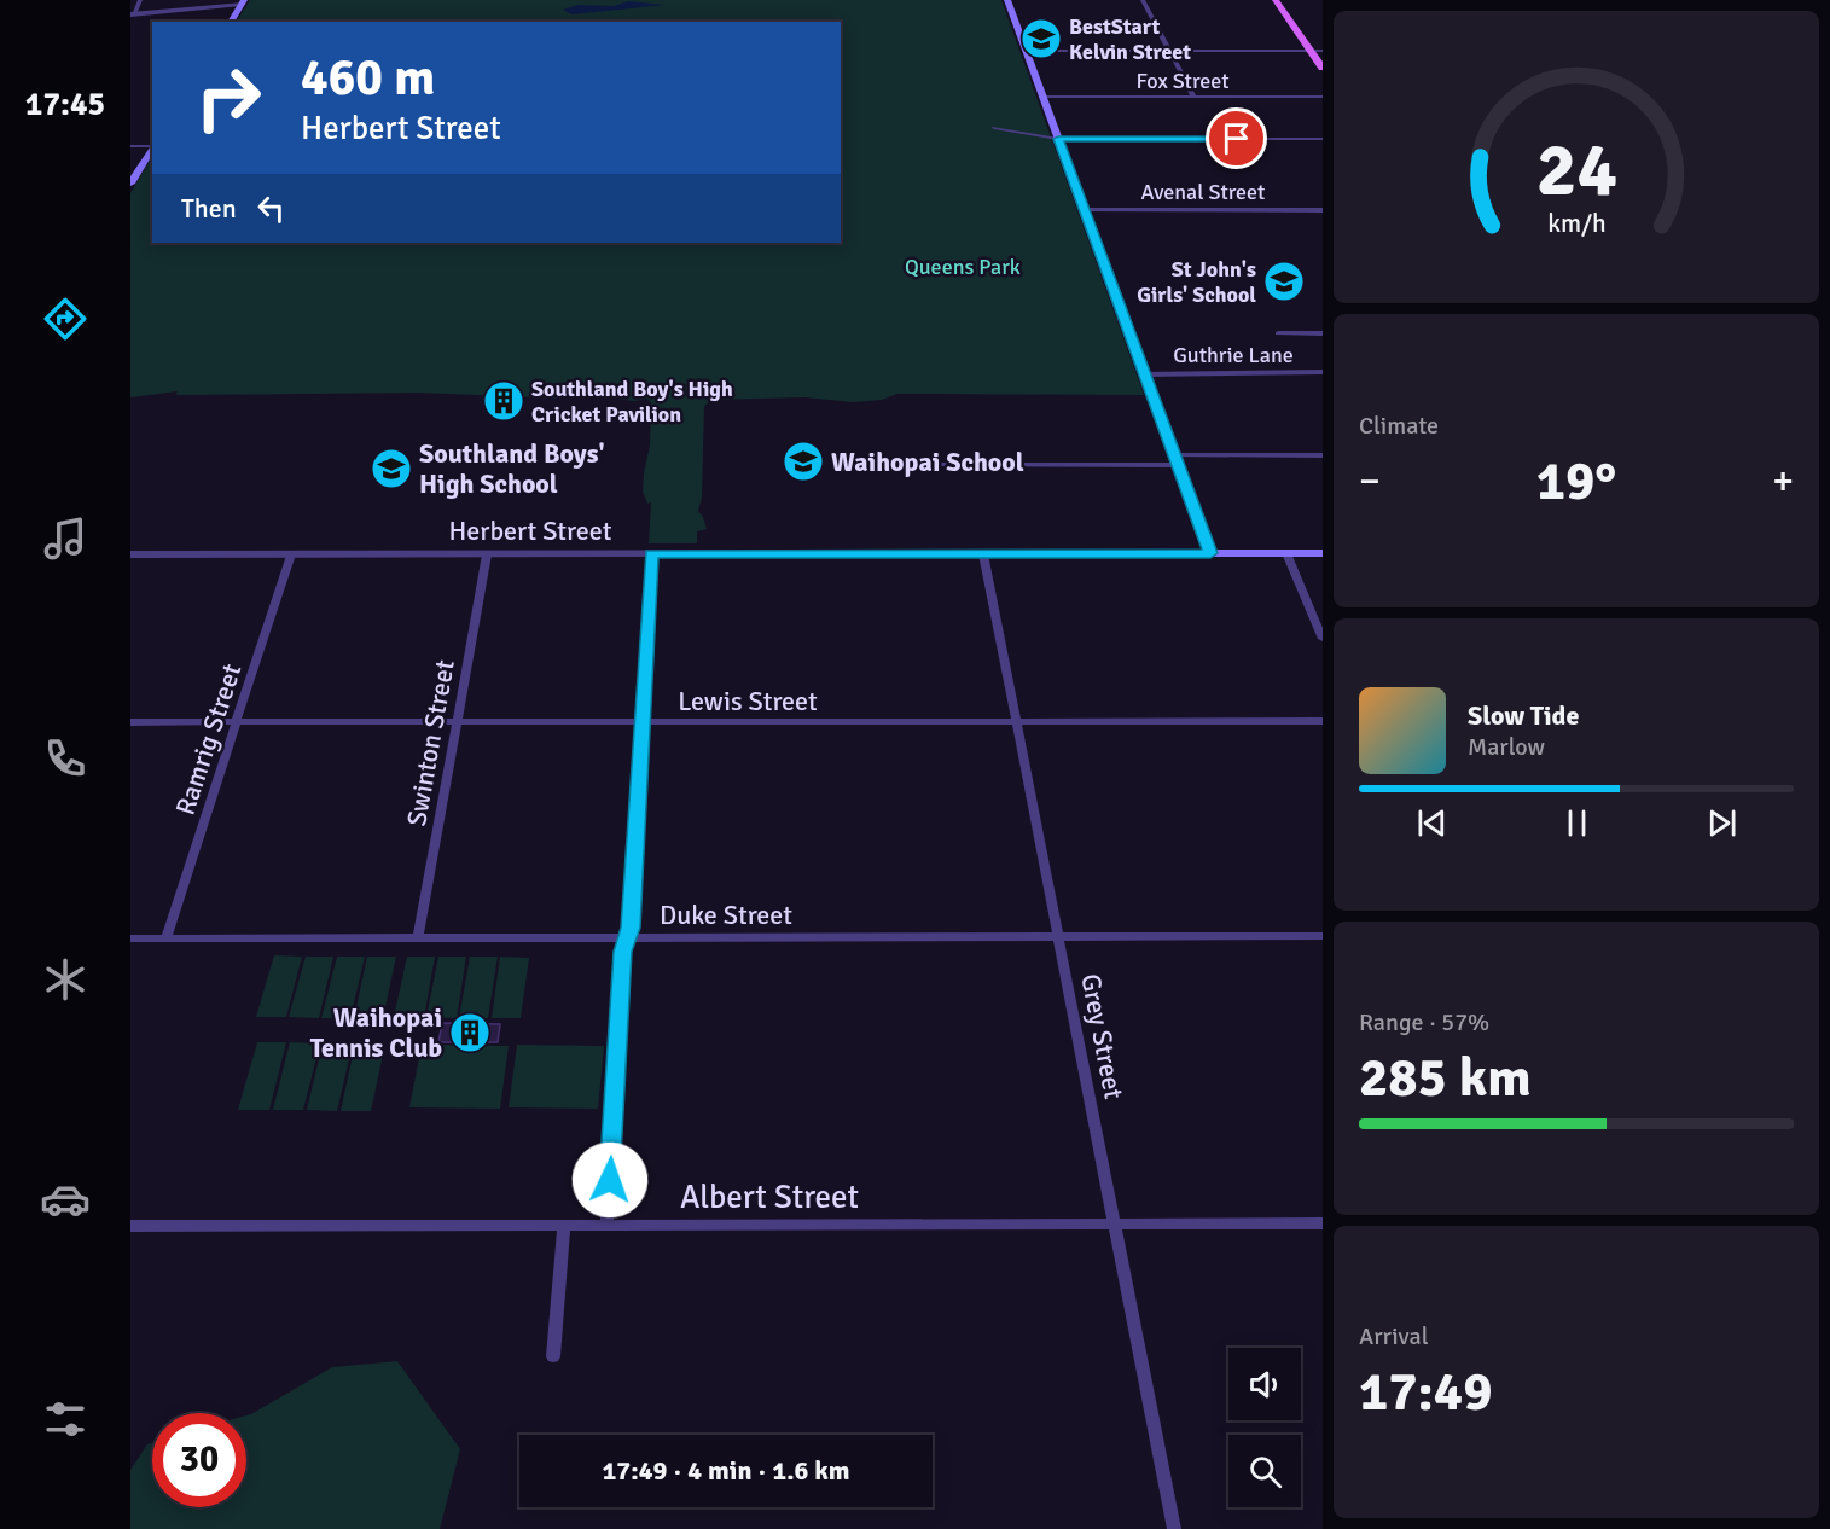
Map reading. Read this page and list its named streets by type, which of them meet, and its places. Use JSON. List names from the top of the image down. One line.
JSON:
{"streets":{"main road":["Herbert Street"],"street":["Fox Street","Avenal Street","Guthrie Lane","Lewis Street","Ramrig Street","Swinton Street","Duke Street","Grey Street","Albert Street"]},"crossings":[["Herbert Street","Ramrig Street"],["Herbert Street","Swinton Street"],["Herbert Street","Grey Street"],["Lewis Street","Ramrig Street"],["Lewis Street","Swinton Street"],["Lewis Street","Grey Street"],["Ramrig Street","Duke Street"],["Swinton Street","Duke Street"],["Duke Street","Grey Street"],["Grey Street","Albert Street"]],"parks":["Queens Park"],"places":{"school or university":["BestStart Kelvin Street","St John's Girls' School","Waihopai School","Southland Boys' High School"],"building":["Southland Boy's High Cricket Pavilion","Waihopai Tennis Club"]},"page":{"tabs":"17:45","turn":["460 m","Herbert Street"],"then":"Then","tile":["Climate",["Range · 57%","285 km"],["Arrival","17:49"]],"heat":["−","19°","+"],"song":["Slow Tide","Marlow"],"limit":"30","trip":"17:49 · 4 min · 1.6 km","gauge":["24","km/h"]}}
